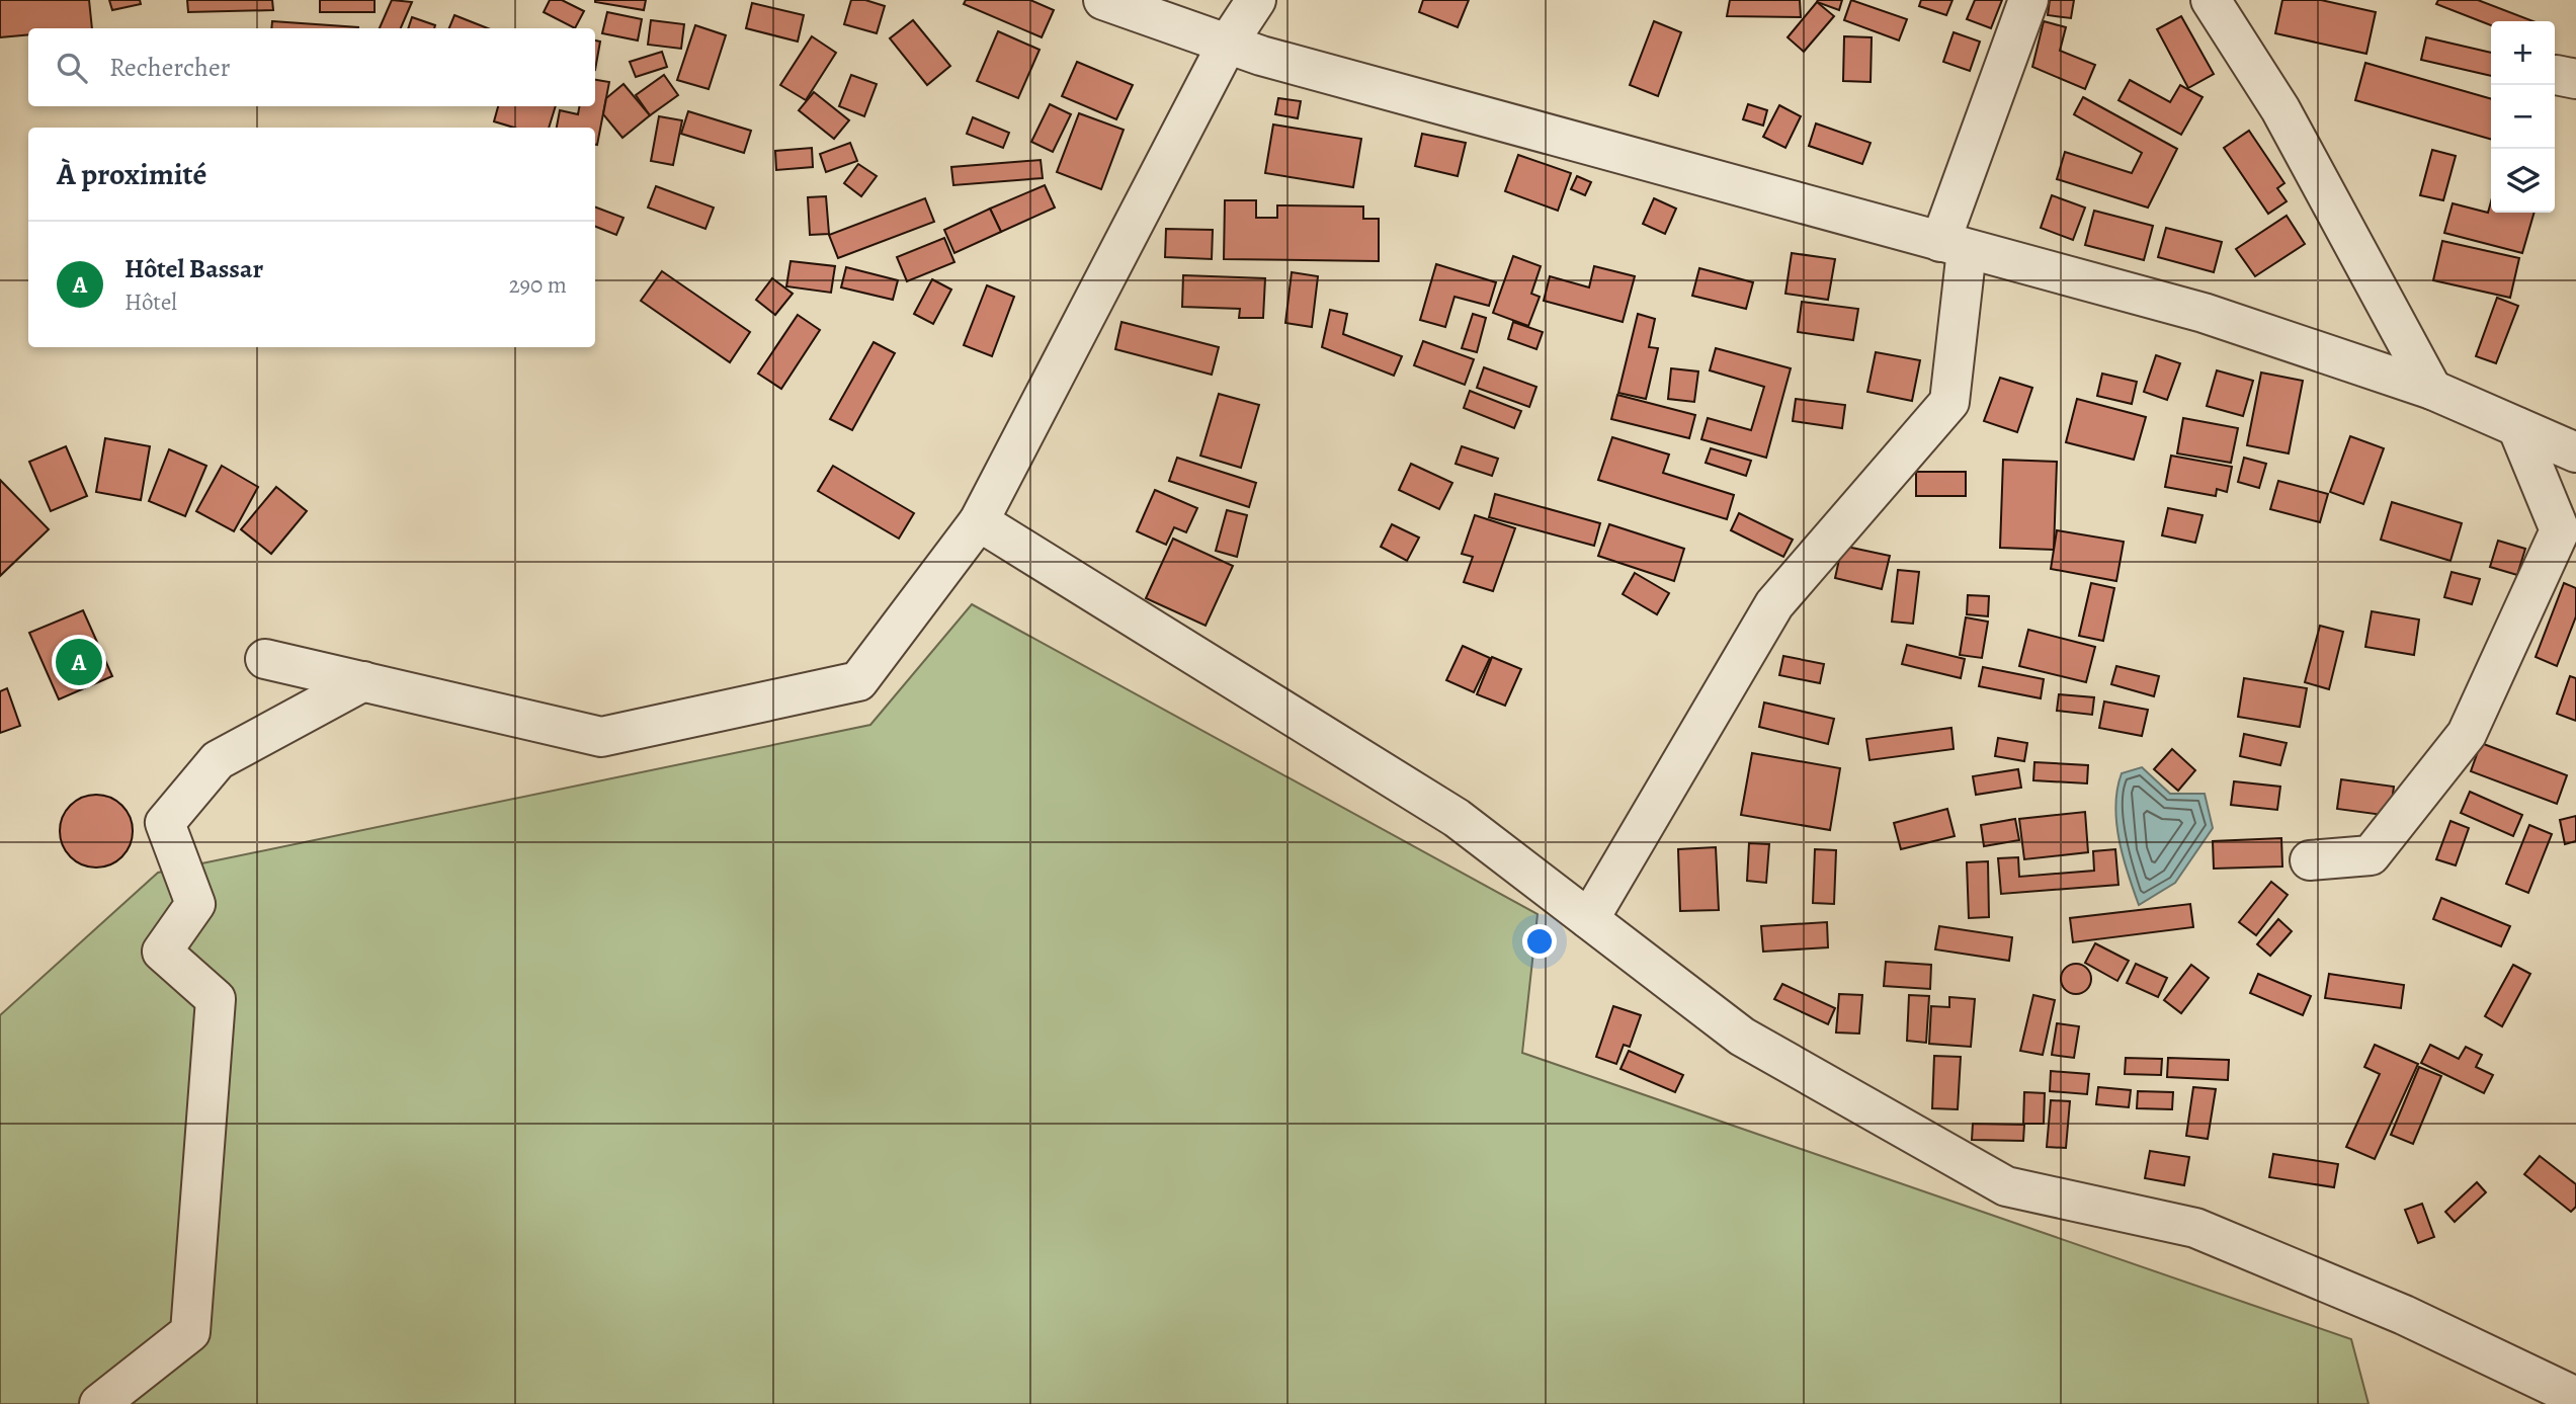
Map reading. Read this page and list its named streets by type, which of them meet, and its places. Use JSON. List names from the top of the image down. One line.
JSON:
{"page":{"map_buttons":["+","−"],"search":"Rechercher","heading":"À proximité","list":[{"mark":"A","name":"Hôtel Bassar","note":"Hôtel","value":"290 m"}],"pins":"A"}}
